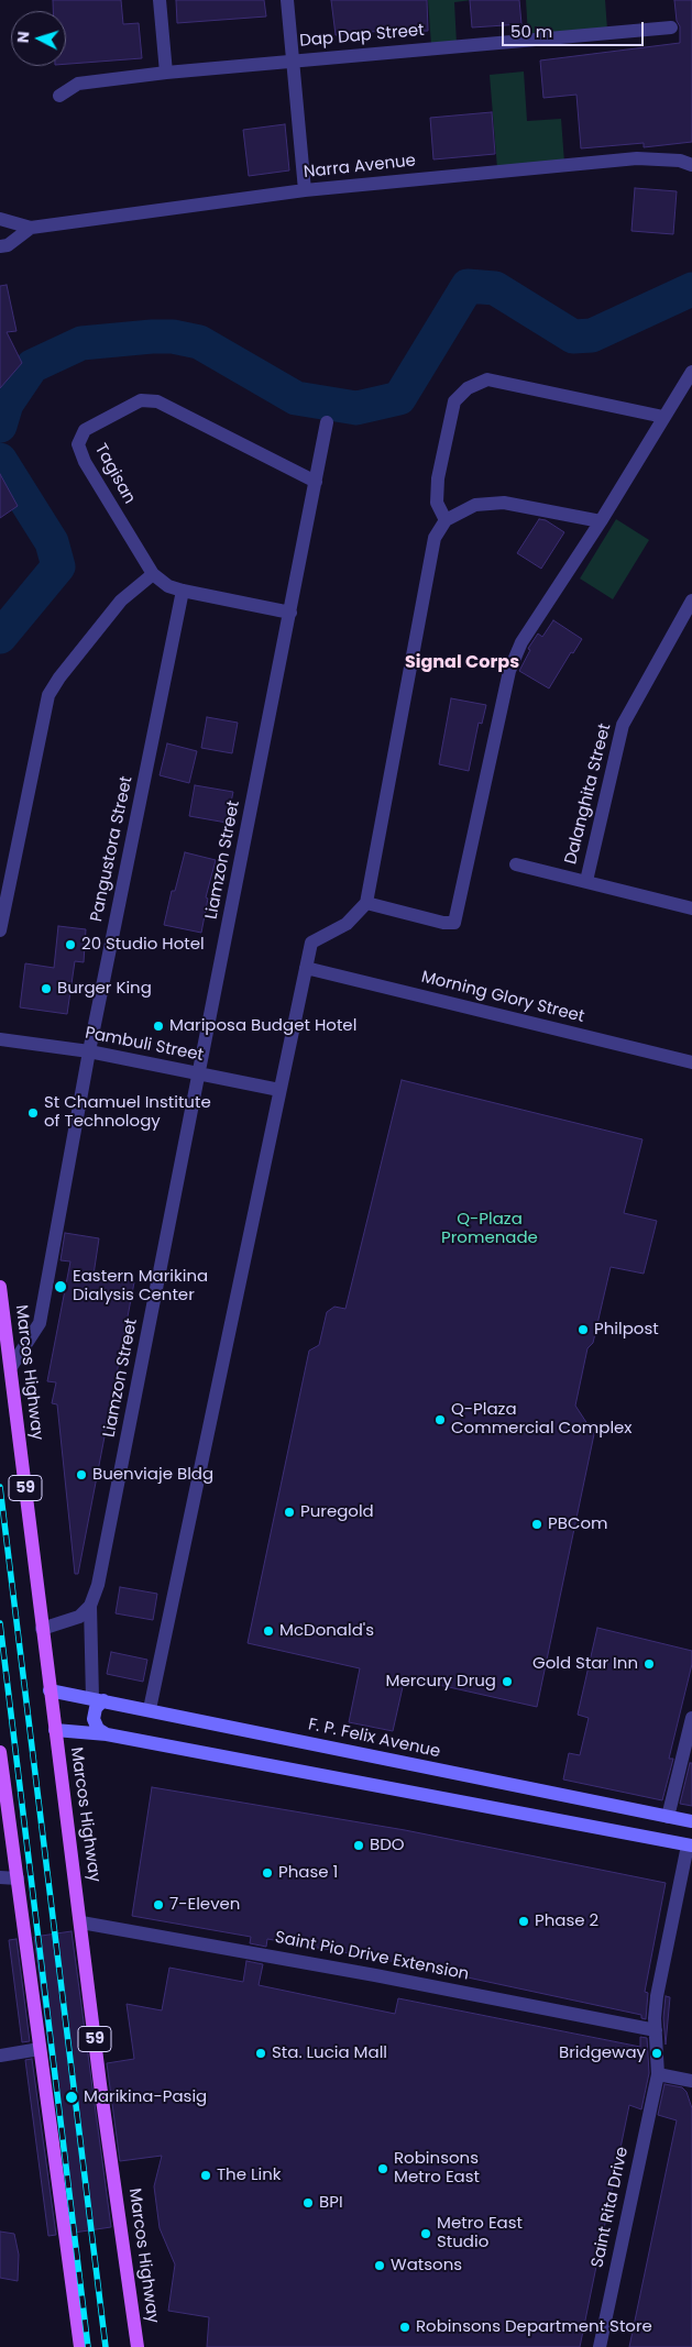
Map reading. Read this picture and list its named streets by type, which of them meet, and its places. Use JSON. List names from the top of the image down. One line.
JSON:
{"streets":{"main road":["Marcos Highway","59","F. P. Felix Avenue"],"street":["Dap Dap Street","Narra Avenue","Tagisan","Dalanghita Street","Pangustora Street","Liamzon Street","Morning Glory Street","Pambuli Street","Saint Pio Drive Extension","Saint Rita Drive"]},"crossings":[["Tagisan","Pangustora Street"],["Tagisan","Liamzon Street"],["Pangustora Street","Pambuli Street"],["Pangustora Street","Marcos Highway"],["Liamzon Street","Pambuli Street"],["Liamzon Street","F. P. Felix Avenue"],["Marcos Highway","F. P. Felix Avenue"],["Marcos Highway","Saint Pio Drive Extension"],["Saint Pio Drive Extension","Saint Rita Drive"]],"districts":["Signal Corps"],"parks":["Q-Plaza Promenade"],"places":["20 Studio Hotel","Burger King","Mariposa Budget Hotel","St Chamuel Institute of Technology","Eastern Marikina Dialysis Center","Philpost","Q-Plaza Commercial Complex","Buenviaje Bldg","Puregold","PBCom","McDonald's","Gold Star Inn","Mercury Drug","BDO","Phase 1","7-Eleven","Phase 2","Sta. Lucia Mall","Bridgeway","Marikina-Pasig","Robinsons Metro East","The Link","BPI","Metro East Studio","Watsons","Robinsons Department Store"],"scale_bar":"50 m","north":"left"}
